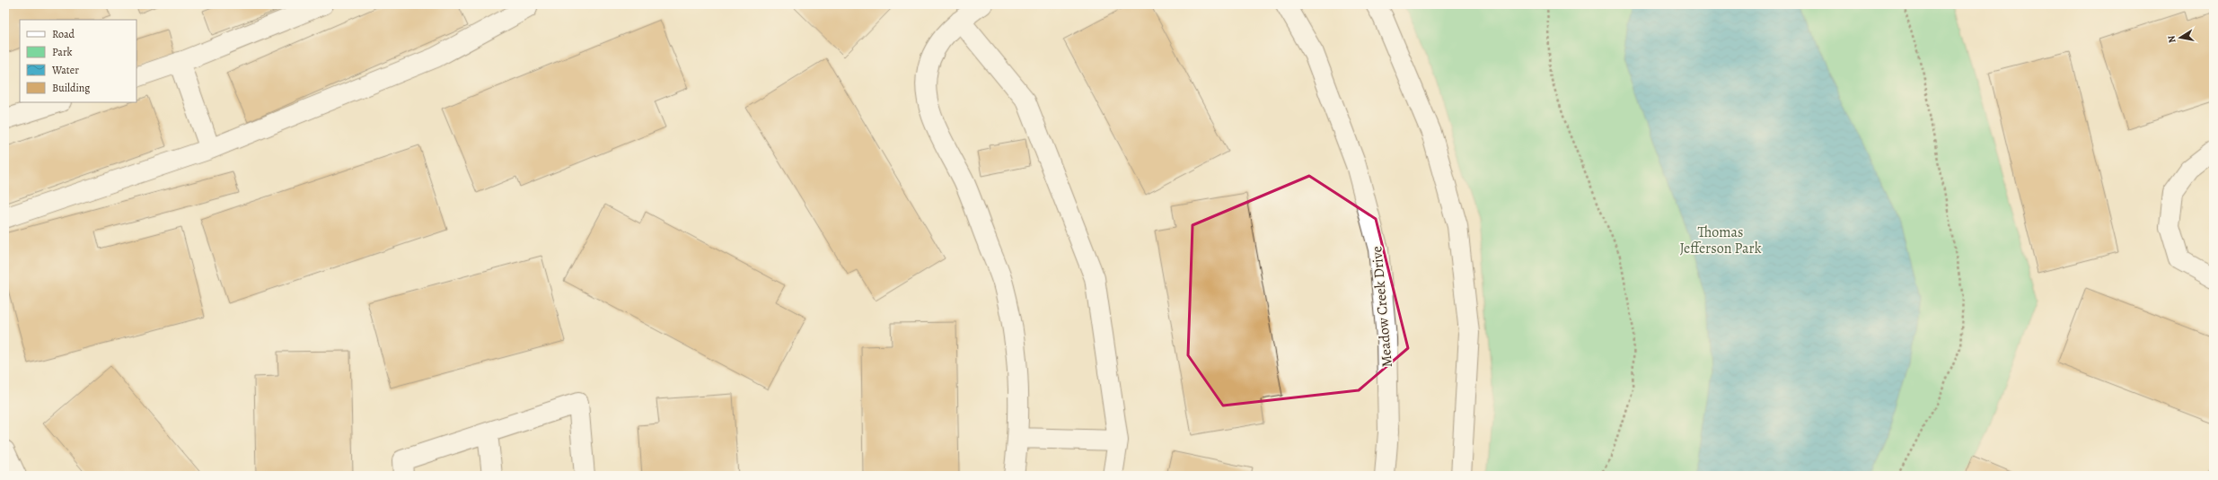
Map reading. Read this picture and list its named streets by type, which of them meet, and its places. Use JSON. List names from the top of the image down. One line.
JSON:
{"streets":{"street":["Meadow Creek Drive"]},"parks":["Thomas Jefferson Park"],"legend":["Road","Park","Water","Building"],"north":"left"}
